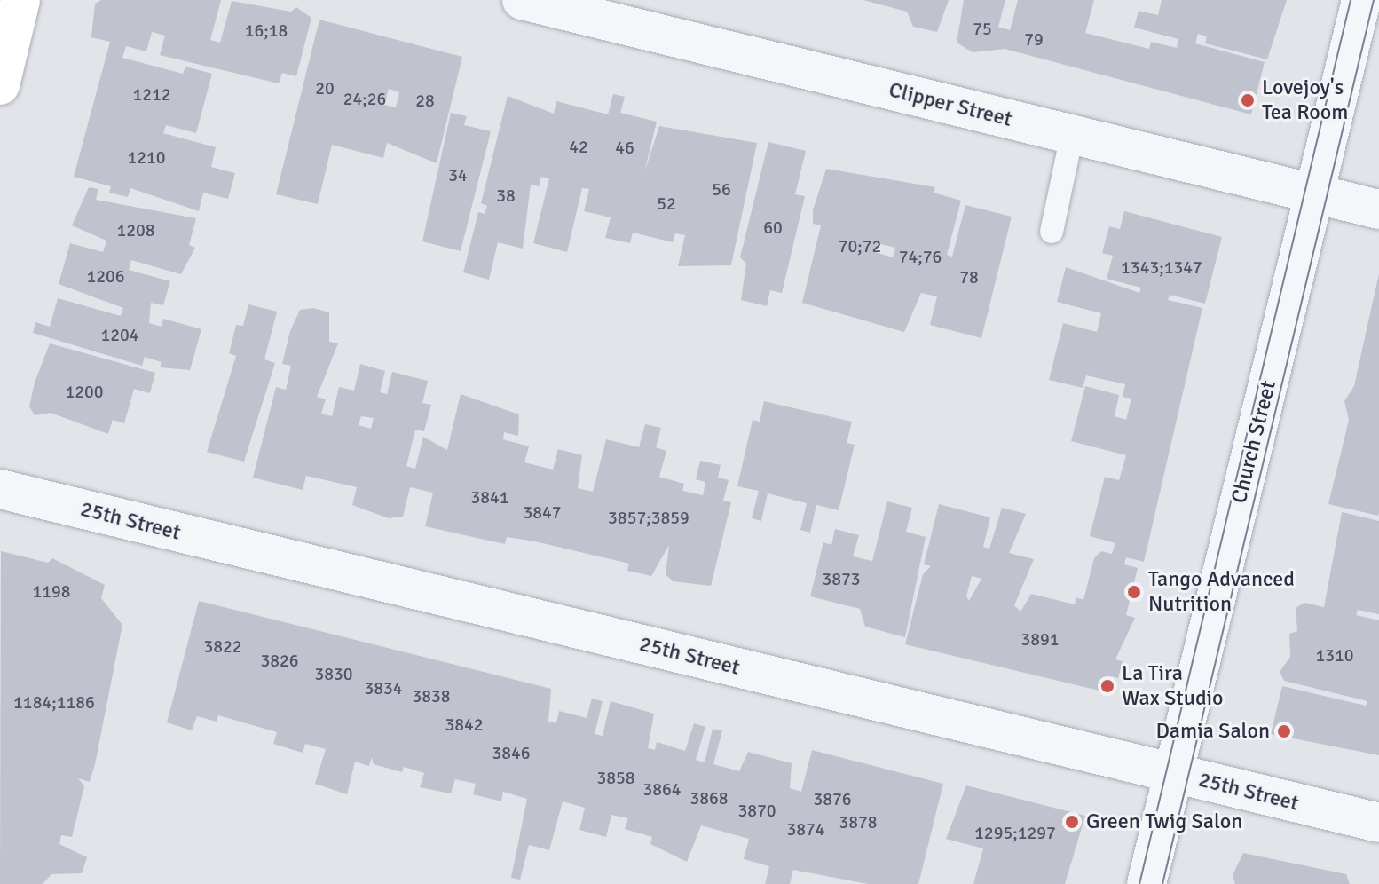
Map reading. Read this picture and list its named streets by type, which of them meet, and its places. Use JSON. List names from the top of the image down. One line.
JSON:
{"streets":{"street":["Clipper Street","Church Street","25th Street"]},"crossings":[["Clipper Street","Church Street"],["Church Street","25th Street"]],"places":["Lovejoy's Tea Room","Tango Advanced Nutrition","La Tira Wax Studio","Damia Salon","Green Twig Salon"],"house_numbers":["75","16;18","79","20","1212","24;26","28","42","46","1210","34","56","38","52","60","1208","70;72","74;76","1343;1347","1206","78","1204","1200","3841","3847","3857;3859","3873","1198","3891","3822","1310","3826","3830","3834","3838","1184;1186","3842","3846","3858","3864","3868","3876","3870","3878","3874","1295;1297"]}
